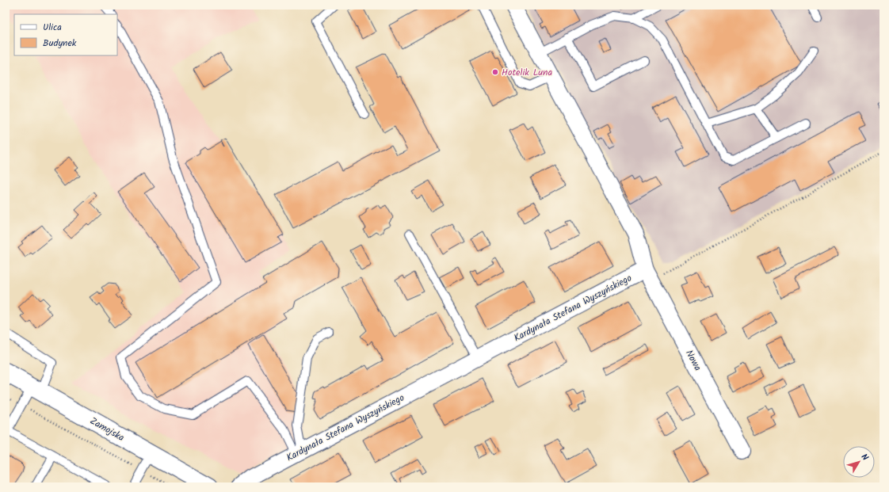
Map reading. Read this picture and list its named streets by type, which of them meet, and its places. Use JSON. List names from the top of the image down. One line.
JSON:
{"streets":{"street":["Kardynała Stefana Wyszyńskiego","Nowa","Zamojska"]},"crossings":[["Kardynała Stefana Wyszyńskiego","Nowa"]],"places":["Hotelik Luna"],"legend":["Ulica","Budynek"],"north":"top right"}
